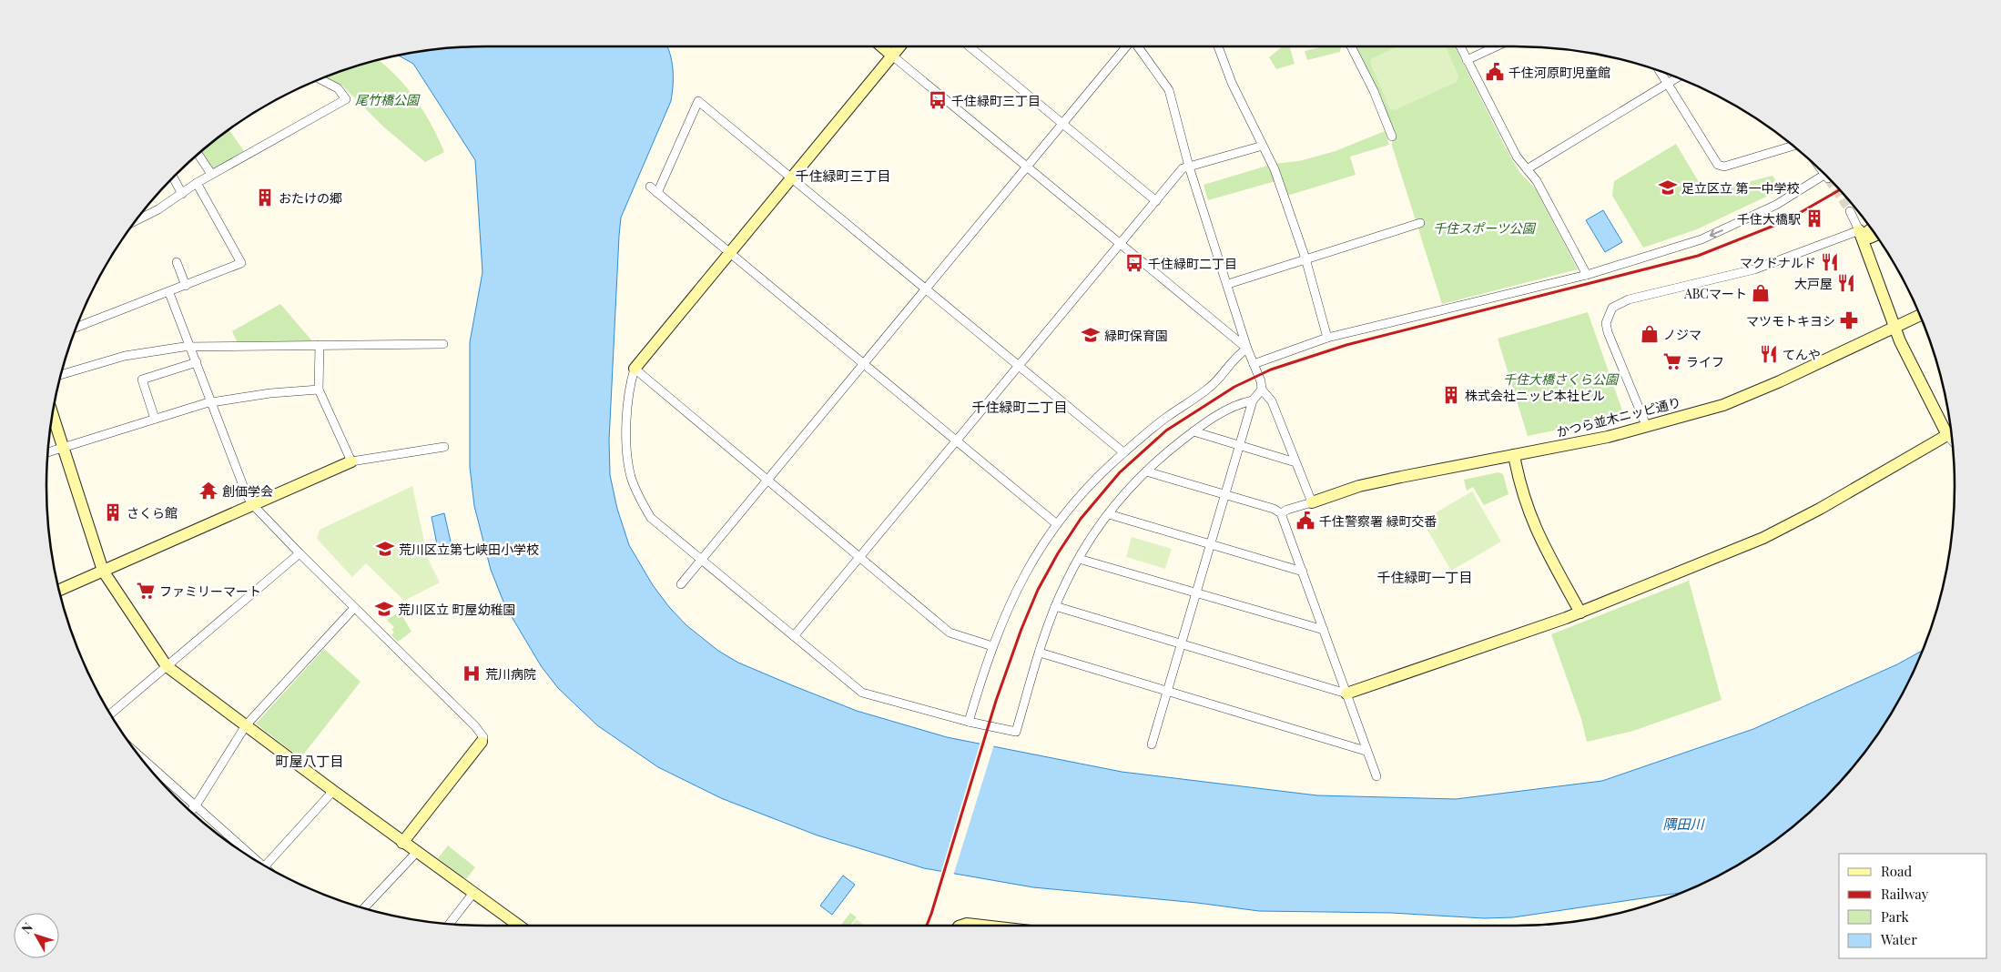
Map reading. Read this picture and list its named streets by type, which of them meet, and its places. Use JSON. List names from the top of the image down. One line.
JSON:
{"streets":{"street":["かつら並木ニッピ通り"]},"districts":["千住緑町三丁目","千住緑町二丁目","千住緑町一丁目","町屋八丁目"],"water":["隅田川"],"parks":["尾竹橋公園","千住スポーツ公園","千住大橋さくら公園"],"places":{"public building":["千住河原町児童館","千住警察署 緑町交番"],"bus stop":["千住緑町三丁目","千住緑町二丁目"],"school or university":["足立区立 第一中学校","緑町保育園","荒川区立第七峡田小学校","荒川区立 町屋幼稚園"],"building":["おたけの郷","千住大橋駅","株式会社ニッピ本社ビル","さくら館"],"restaurant":["マクドナルド","大戸屋","てんや"],"shop":["ABCマート","ノジマ"],"pharmacy":["マツモトキヨシ"],"supermarket":["ライフ","ファミリーマート"],"temple":["創価学会"],"hospital":["荒川病院"]},"legend":["Road","Railway","Park","Water"],"north":"top left"}
